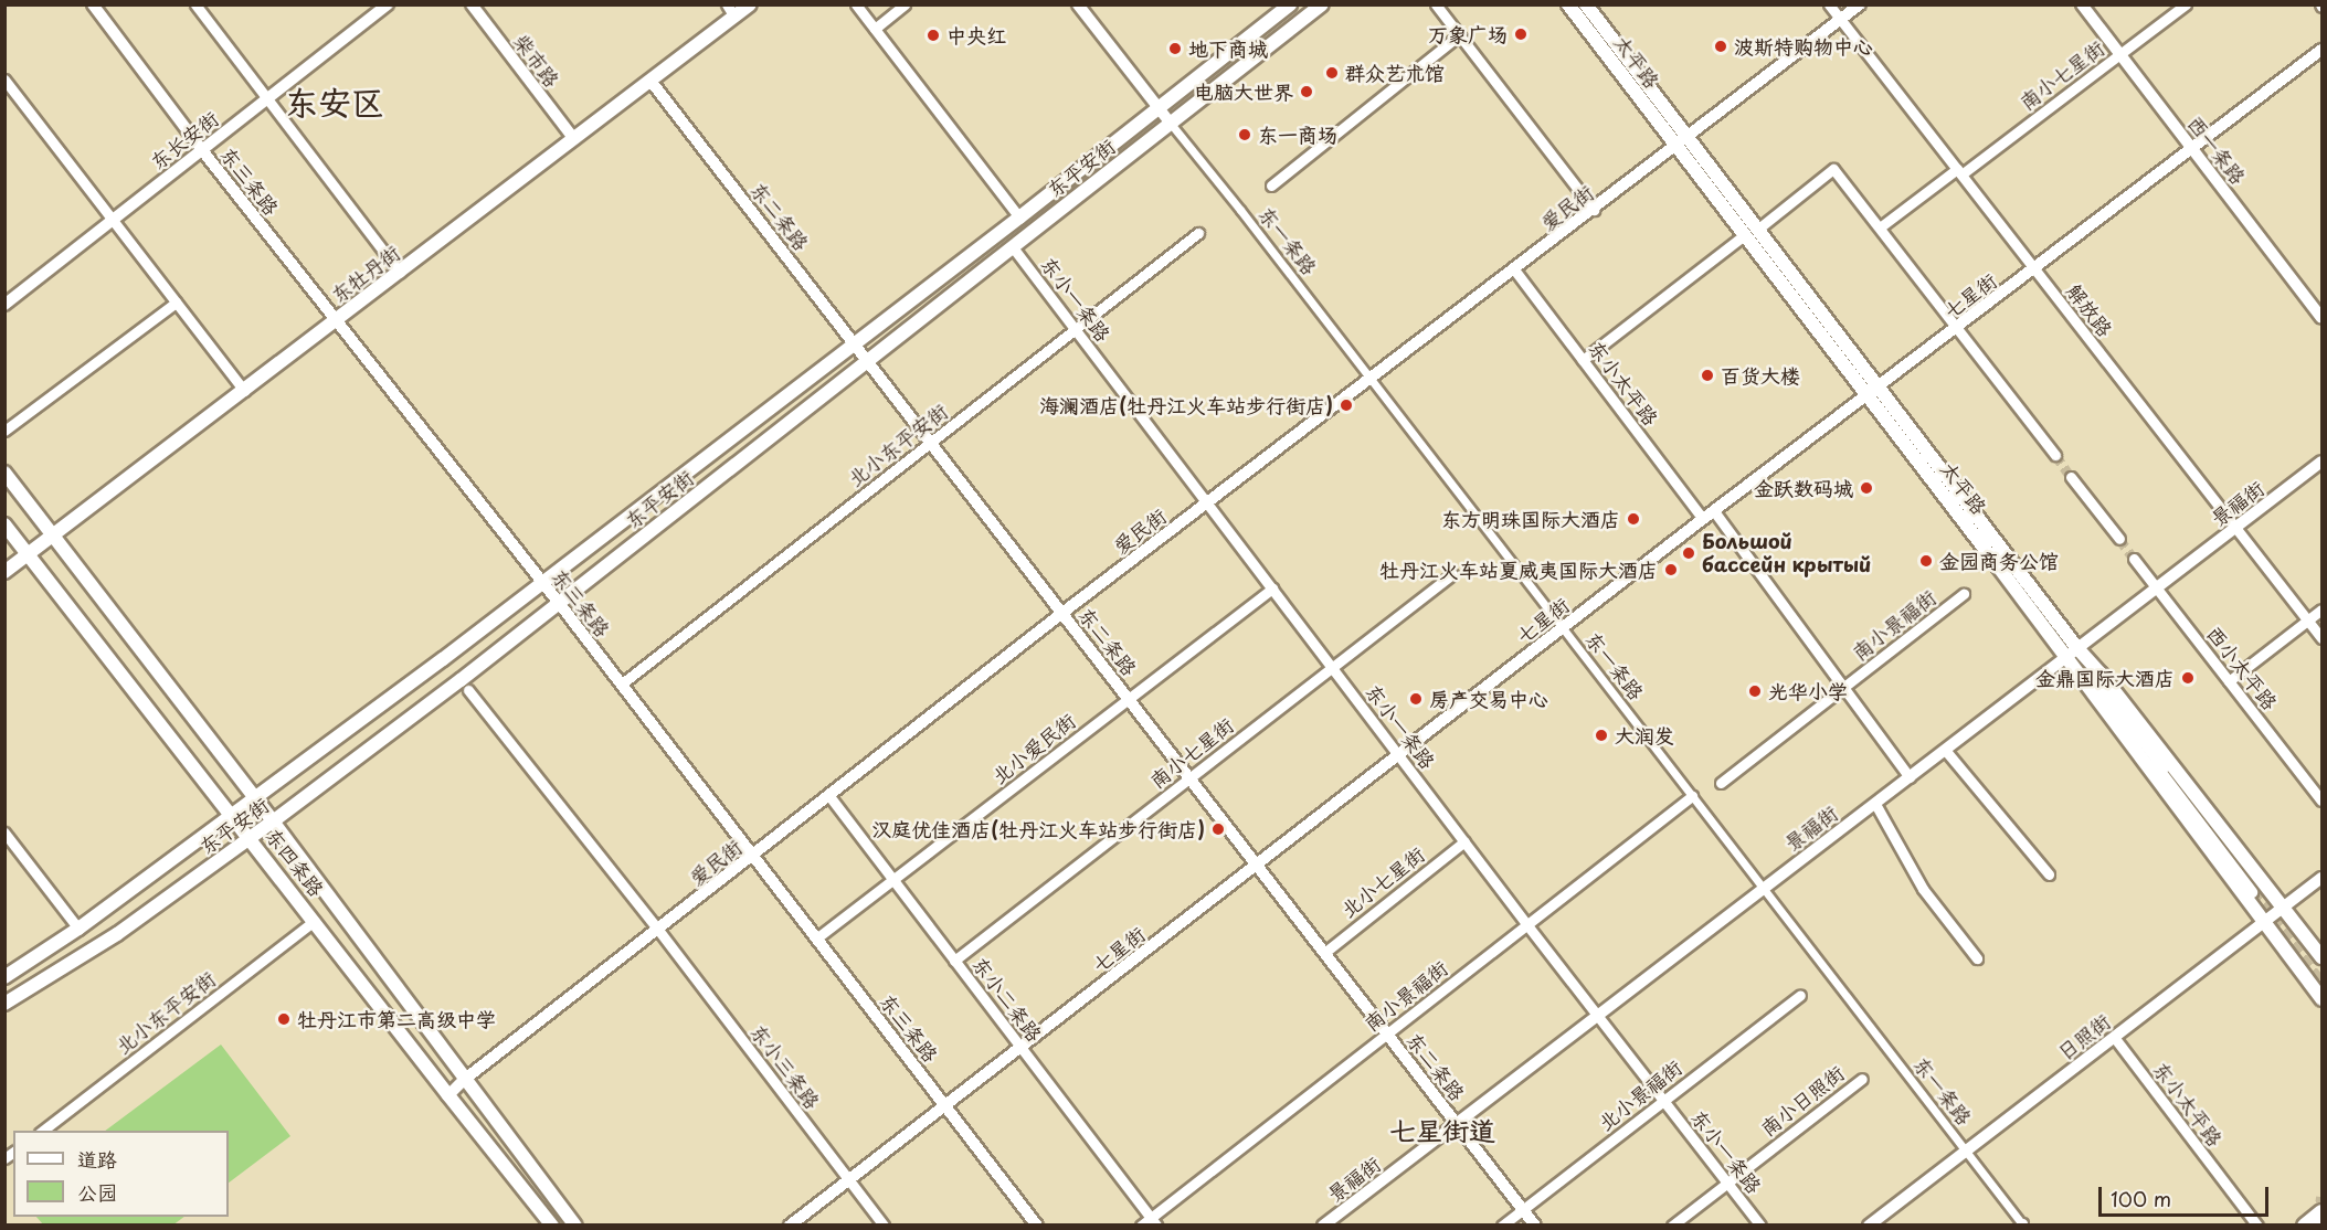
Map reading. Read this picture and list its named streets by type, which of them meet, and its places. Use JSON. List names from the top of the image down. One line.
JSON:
{"streets":{"main road":["太平路","东平安街","东牡丹街","东四条路"],"street":["柴市路","南小七星街","东长安街","西一条路","东三条路","爱民街","东二条路","东一条路","七星街","东小一条路","解放路","东小太平路","北小东平安街","景福街","南小景福街","西小太平路","北小爱民街","北小七星街","东小二条路","日照街","东小三条路","北小景福街","南小日照街"]},"crossings":[["柴市路","东牡丹街"],["太平路","爱民街"],["太平路","七星街"],["太平路","景福街"],["太平路","日照街"],["南小七星街","西一条路"],["南小七星街","东二条路"],["南小七星街","东小一条路"],["南小七星街","解放路"],["南小七星街","东小二条路"],["东长安街","东三条路"],["西一条路","七星街"],["东平安街","东三条路"],["东平安街","东二条路"],["东平安街","东一条路"],["东平安街","东小一条路"],["东平安街","东四条路"],["东三条路","爱民街"],["东三条路","东牡丹街"],["东三条路","七星街"],["东三条路","北小东平安街"],["东三条路","北小爱民街"],["爱民街","东二条路"],["爱民街","东一条路"],["爱民街","东小一条路"],["爱民街","解放路"],["爱民街","东小太平路"],["爱民街","东四条路"],["爱民街","东小二条路"],["爱民街","东小三条路"],["东二条路","东牡丹街"],["东二条路","七星街"],["东二条路","北小东平安街"],["东二条路","景福街"],["东二条路","南小景福街"],["东二条路","北小爱民街"],["东二条路","北小七星街"],["东二条路","北小景福街"],["东一条路","七星街"],["东一条路","景福街"],["东一条路","南小景福街"],["东一条路","日照街"],["东牡丹街","东四条路"],["七星街","东小一条路"],["七星街","解放路"],["七星街","东小太平路"],["七星街","东小二条路"],["七星街","东小三条路"],["东小一条路","北小东平安街"],["东小一条路","景福街"],["东小一条路","南小景福街"],["东小一条路","北小爱民街"],["东小一条路","北小七星街"],["东小一条路","北小景福街"],["东小一条路","南小日照街"],["解放路","景福街"],["东小太平路","日照街"],["北小东平安街","东四条路"],["景福街","西小太平路"],["南小景福街","东小二条路"],["北小爱民街","东小二条路"]],"districts":["东安区","七星街道"],"places":["万象广场","中央红","波斯特购物中心","地下商城","群众艺术馆","电脑大世界","东一商场","百货大楼","海澜酒店(牡丹江火车站步行街店)","金跃数码城","东方明珠国际大酒店","Большой бассейн крытый","金园商务公馆","牡丹江火车站夏威夷国际大酒店","金鼎国际大酒店","光华小学","房产交易中心","大润发","汉庭优佳酒店(牡丹江火车站步行街店)","牡丹江市第二高级中学"],"legend":["道路","公园"],"scale_bar":"100 m"}
